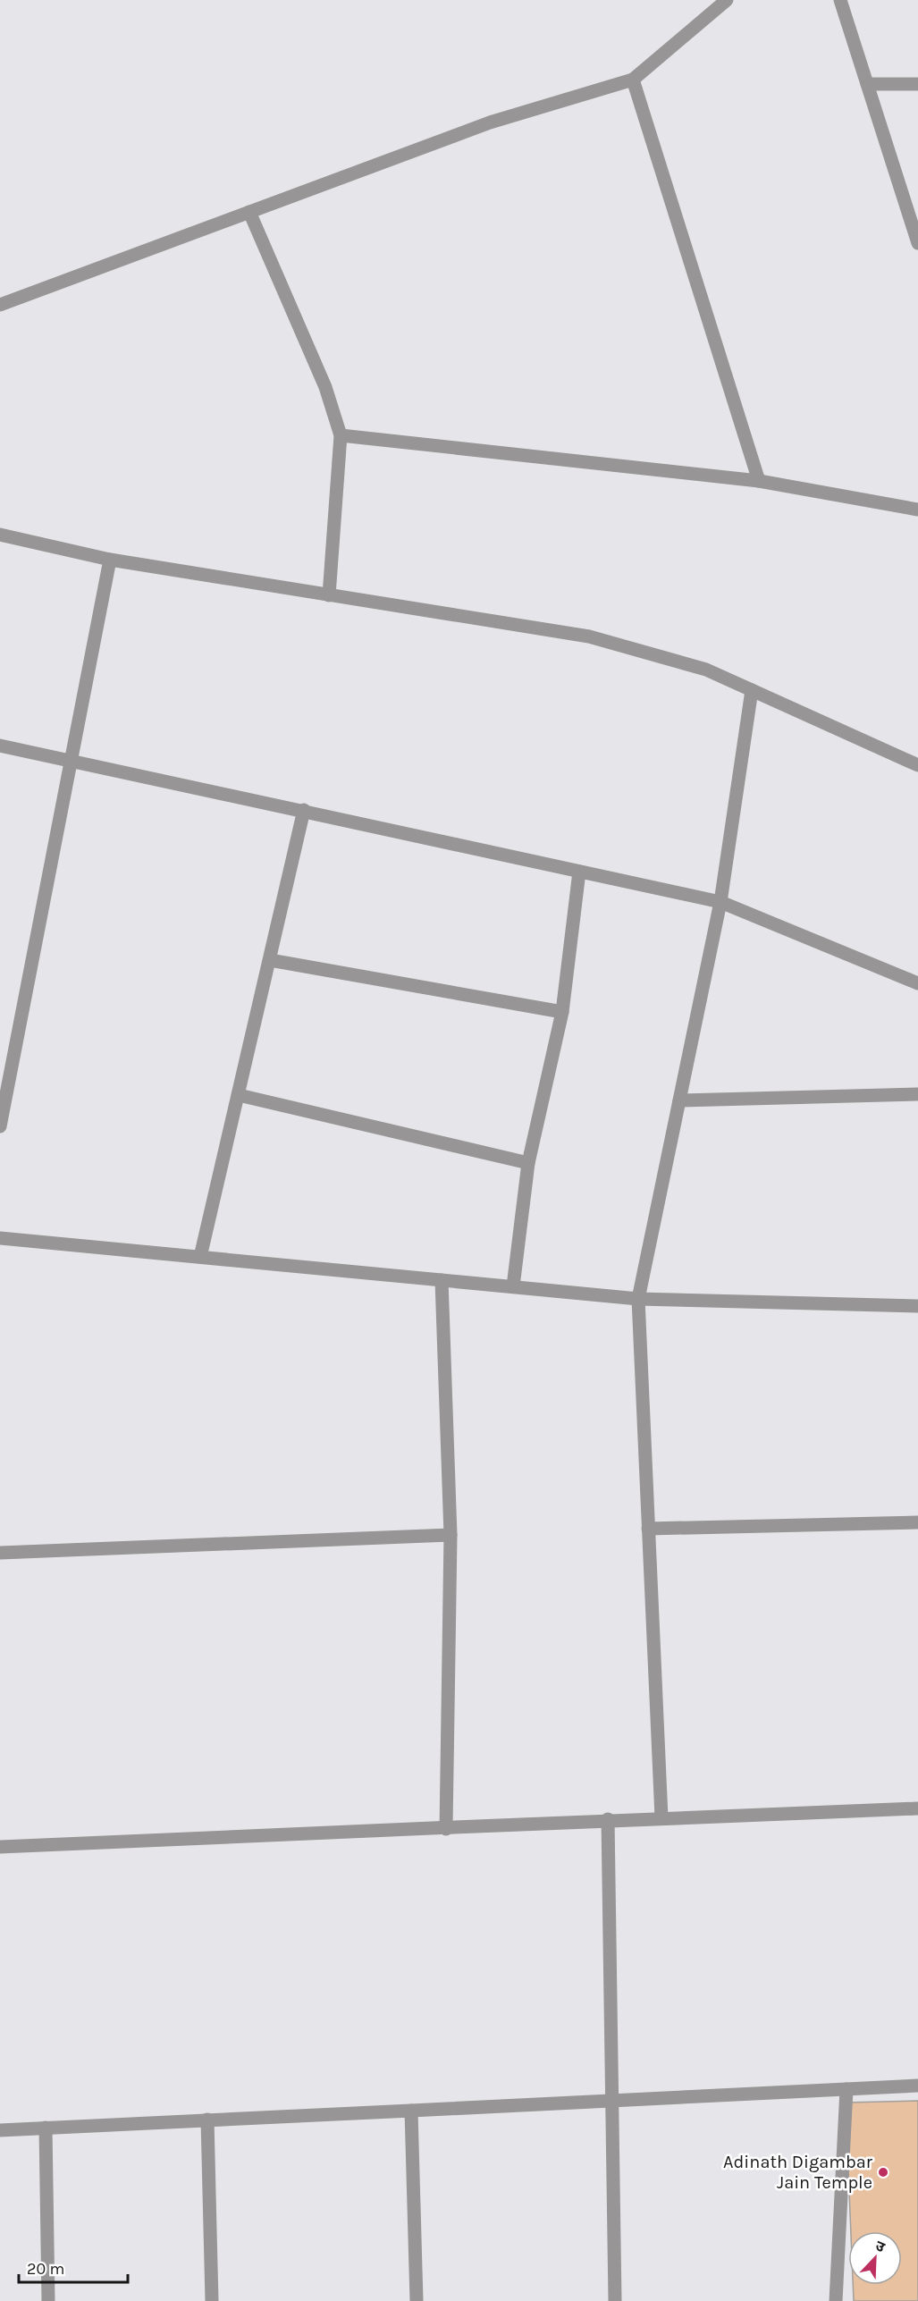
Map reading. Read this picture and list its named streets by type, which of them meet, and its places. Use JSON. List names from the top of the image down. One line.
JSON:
{"places":["Adinath Digambar Jain Temple"],"scale_bar":"20 m","north":"top right"}
